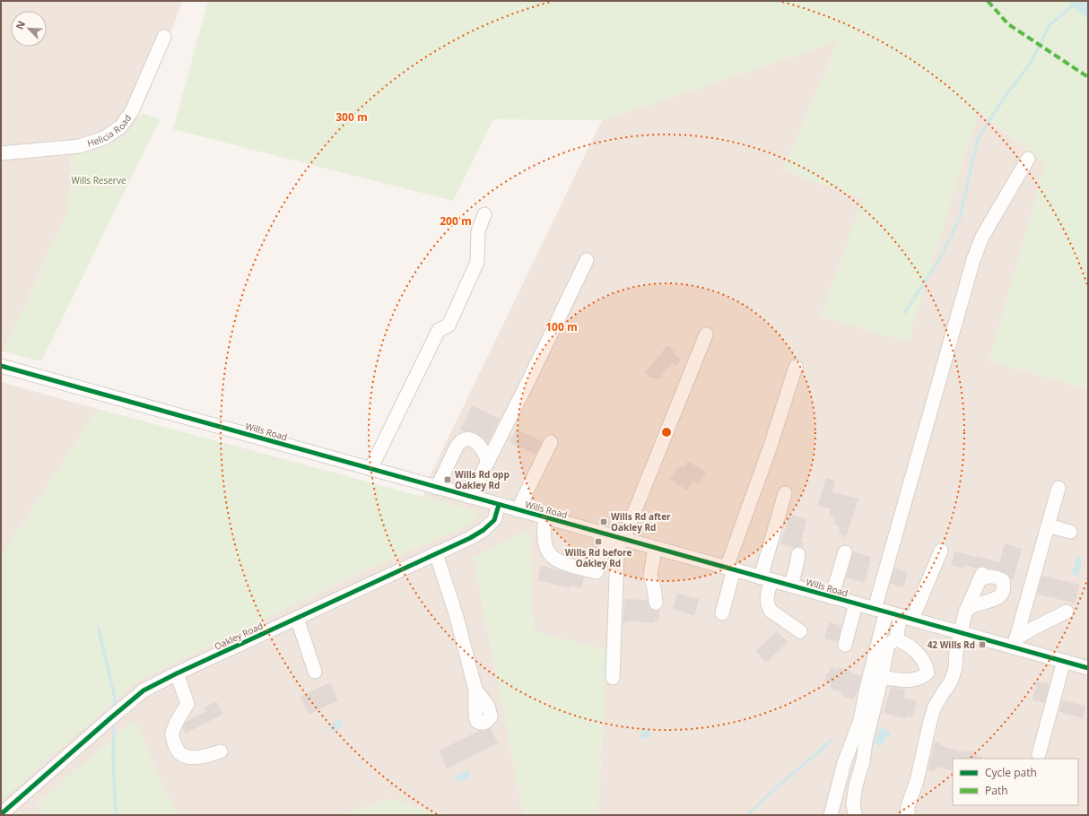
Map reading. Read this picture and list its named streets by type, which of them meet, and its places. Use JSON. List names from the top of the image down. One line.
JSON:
{"streets":{"street":["Helicia Road","Wills Road","Oakley Road"]},"crossings":[["Wills Road","Oakley Road"]],"parks":["Wills Reserve"],"places":{"transit":["Wills Rd opp Oakley Rd","Wills Rd after Oakley Rd","Wills Rd before Oakley Rd","42 Wills Rd"]},"legend":["Cycle path","Path"],"north":"top left","rings":["300 m","200 m","100 m"]}
